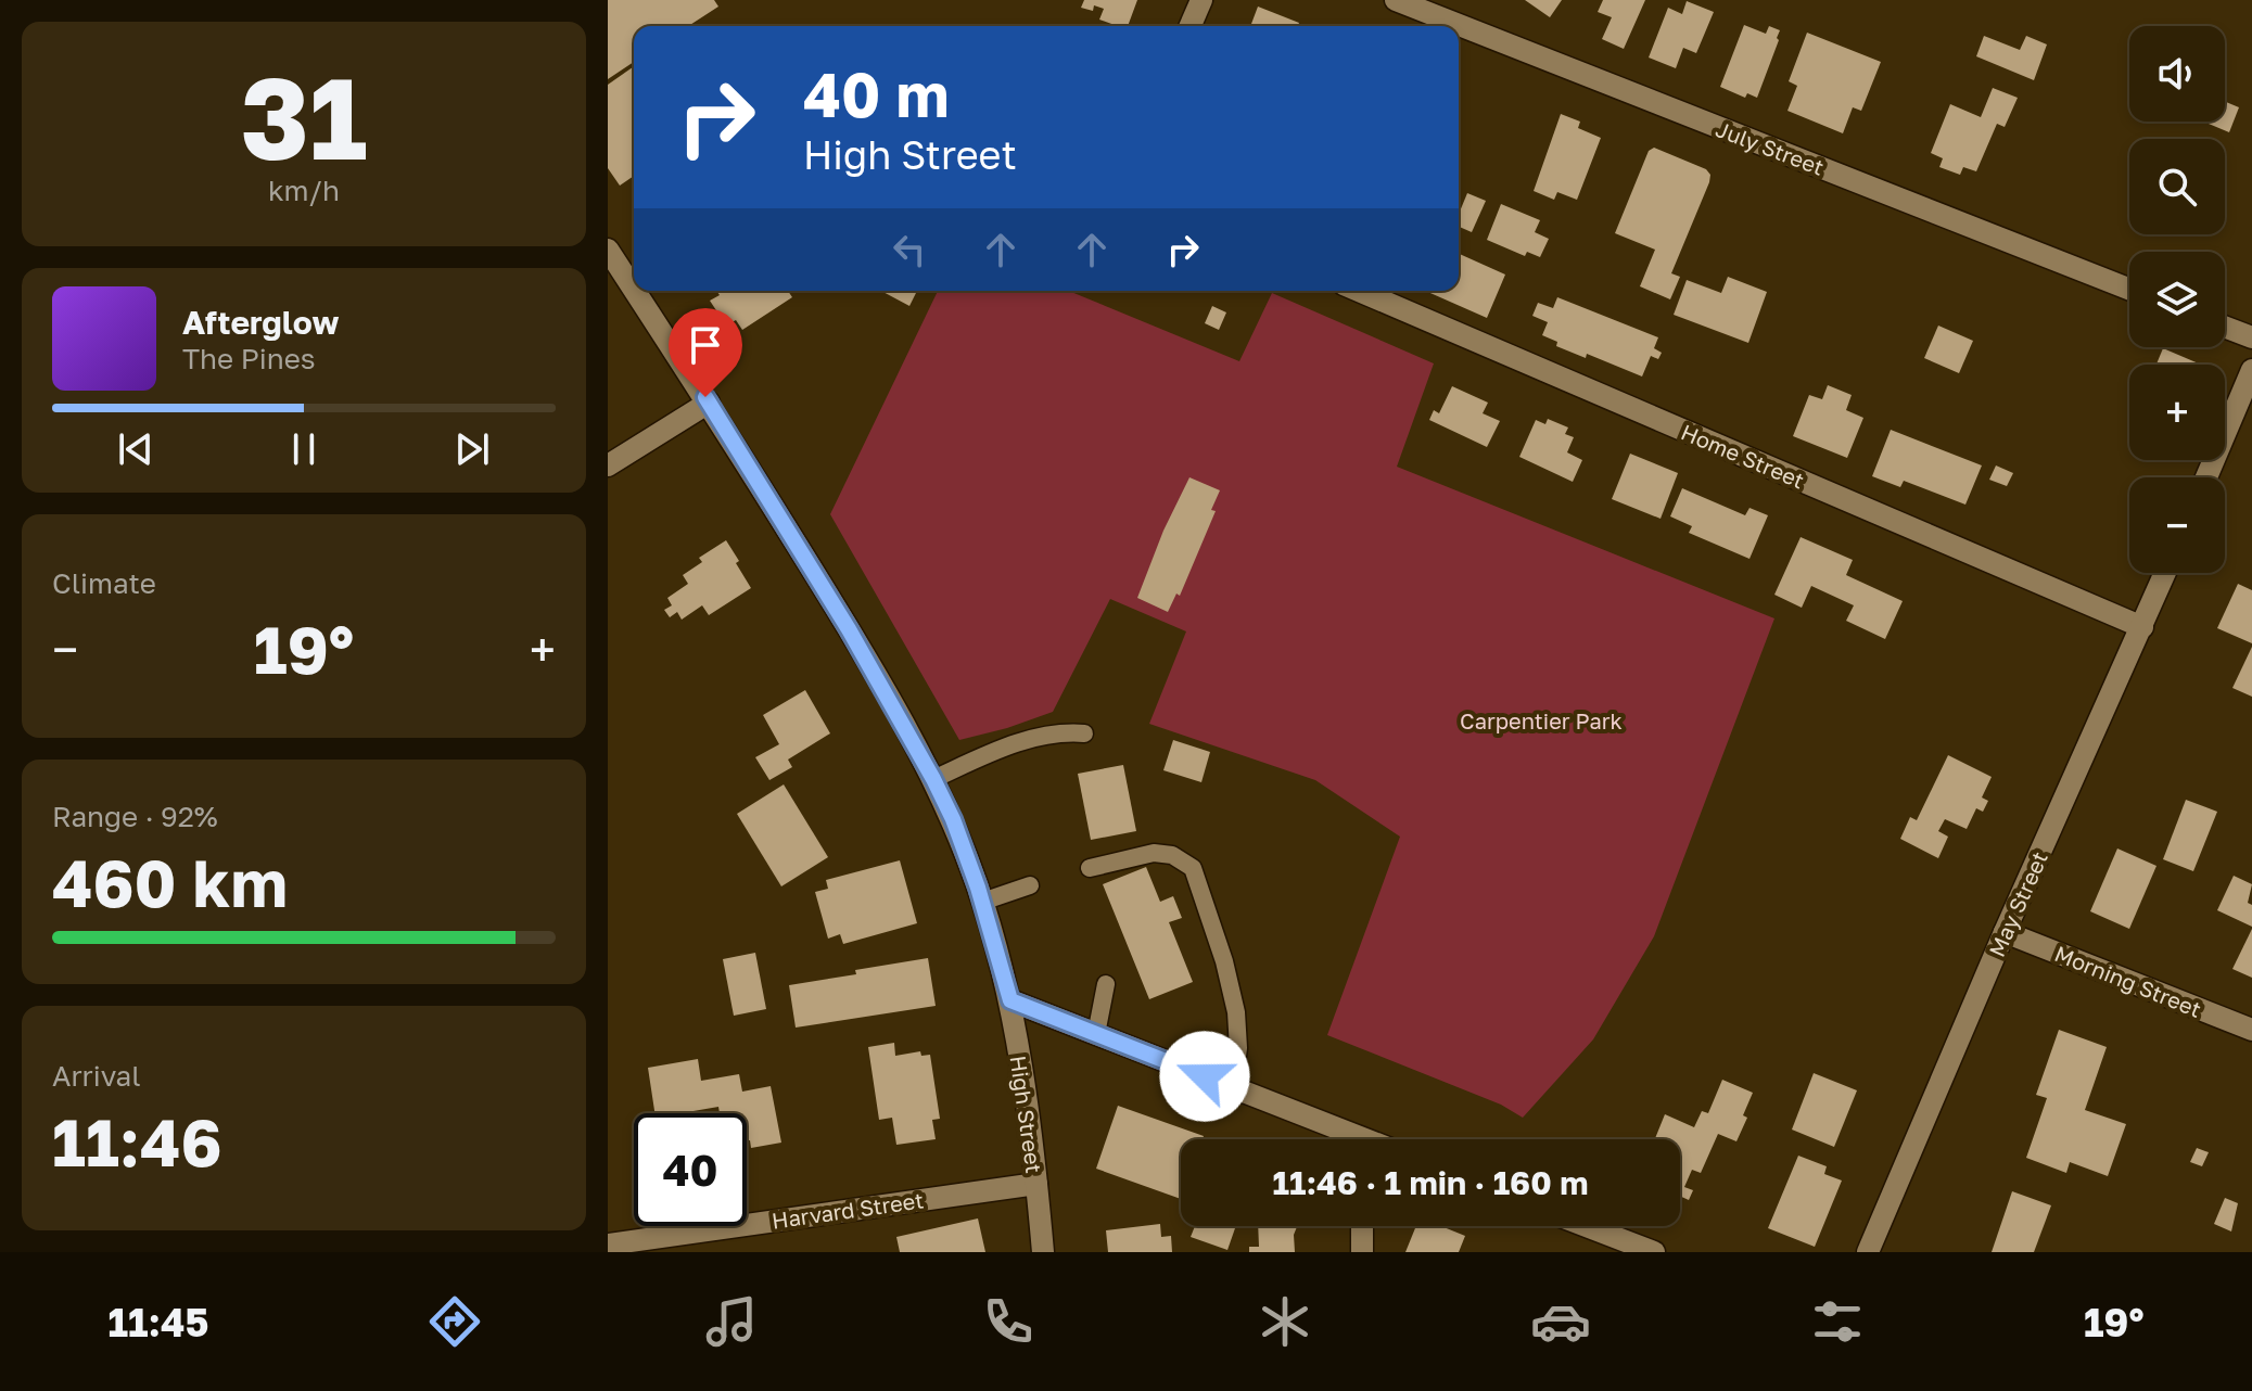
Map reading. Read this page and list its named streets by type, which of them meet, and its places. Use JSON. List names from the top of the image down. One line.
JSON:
{"streets":{"street":["July Street","Home Street","May Street","Morning Street","High Street","Harvard Street"]},"crossings":[["Home Street","May Street"],["May Street","Morning Street"],["High Street","Harvard Street"]],"parks":["Carpentier Park"],"page":{"tile":[["31","km/h"],"Climate",["Range · 92%","460 km"],["Arrival","11:46"]],"map_buttons":["+","−"],"turn":["40 m","High Street"],"song":["Afterglow","The Pines"],"heat":["−","19°","+"],"limit":"40","trip":"11:46 · 1 min · 160 m","tabs":["11:45","19°"]}}
